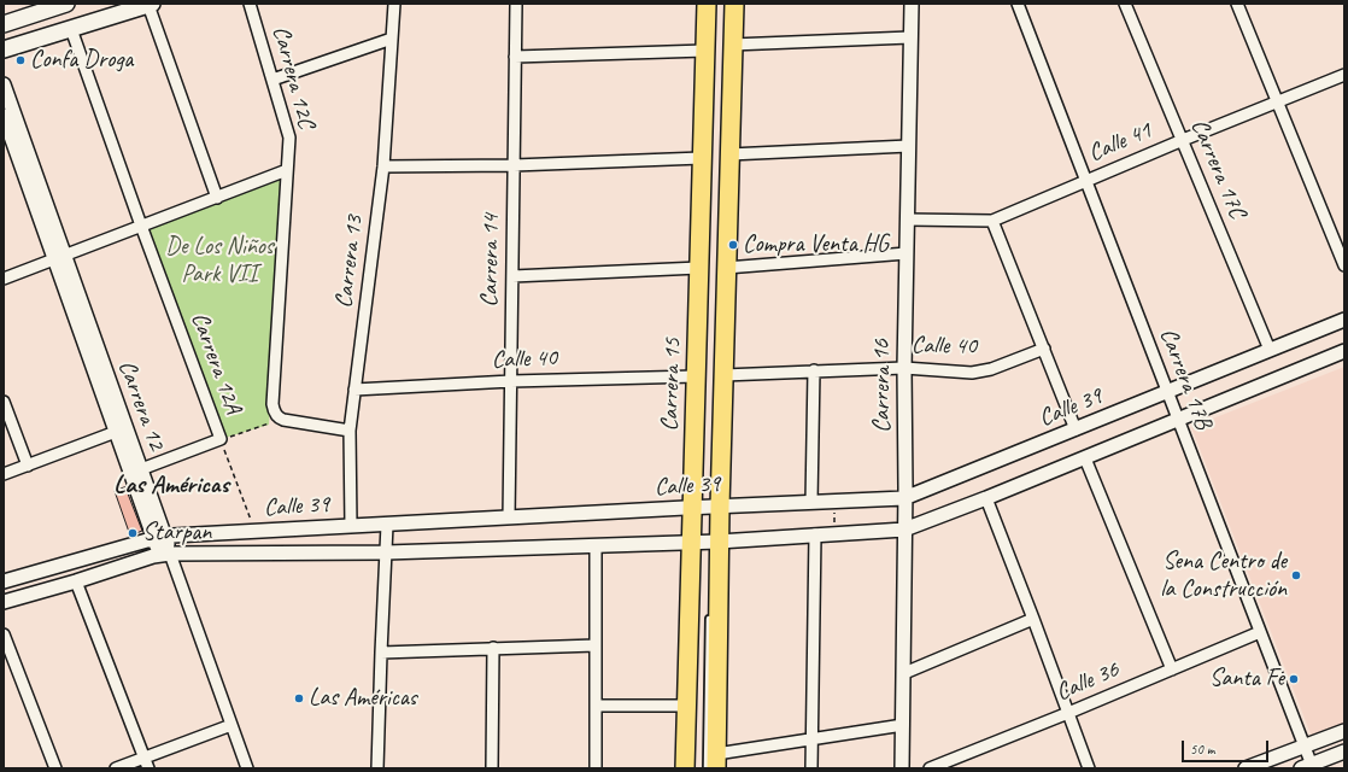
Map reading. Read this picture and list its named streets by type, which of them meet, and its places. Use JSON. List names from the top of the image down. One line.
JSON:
{"streets":{"main road":["Carrera 15"],"street":["Carrera 12C","Calle 41","Carrera 17C","Carrera 14","Carrera 13","Calle 40","Carrera 12A","Carrera 17B","Carrera 16","Carrera 12","Calle 39","Calle 36"]},"crossings":[["Calle 41","Carrera 17C"],["Calle 41","Carrera 17B"],["Calle 41","Carrera 16"],["Carrera 17C","Calle 39"],["Carrera 14","Calle 40"],["Carrera 14","Calle 39"],["Carrera 13","Calle 40"],["Carrera 13","Calle 39"],["Calle 40","Carrera 15"],["Calle 40","Carrera 16"],["Carrera 17B","Calle 39"],["Carrera 17B","Calle 36"],["Carrera 15","Calle 39"],["Carrera 16","Calle 39"],["Carrera 12","Calle 39"]],"districts":["Las Américas"],"parks":["De Los Niños Park VII"],"places":["Confa Droga","Compra Venta HG","Starpan","Sena Centro de la Construcción","Santa Fe","Las Américas"],"scale_bar":"50 m"}
